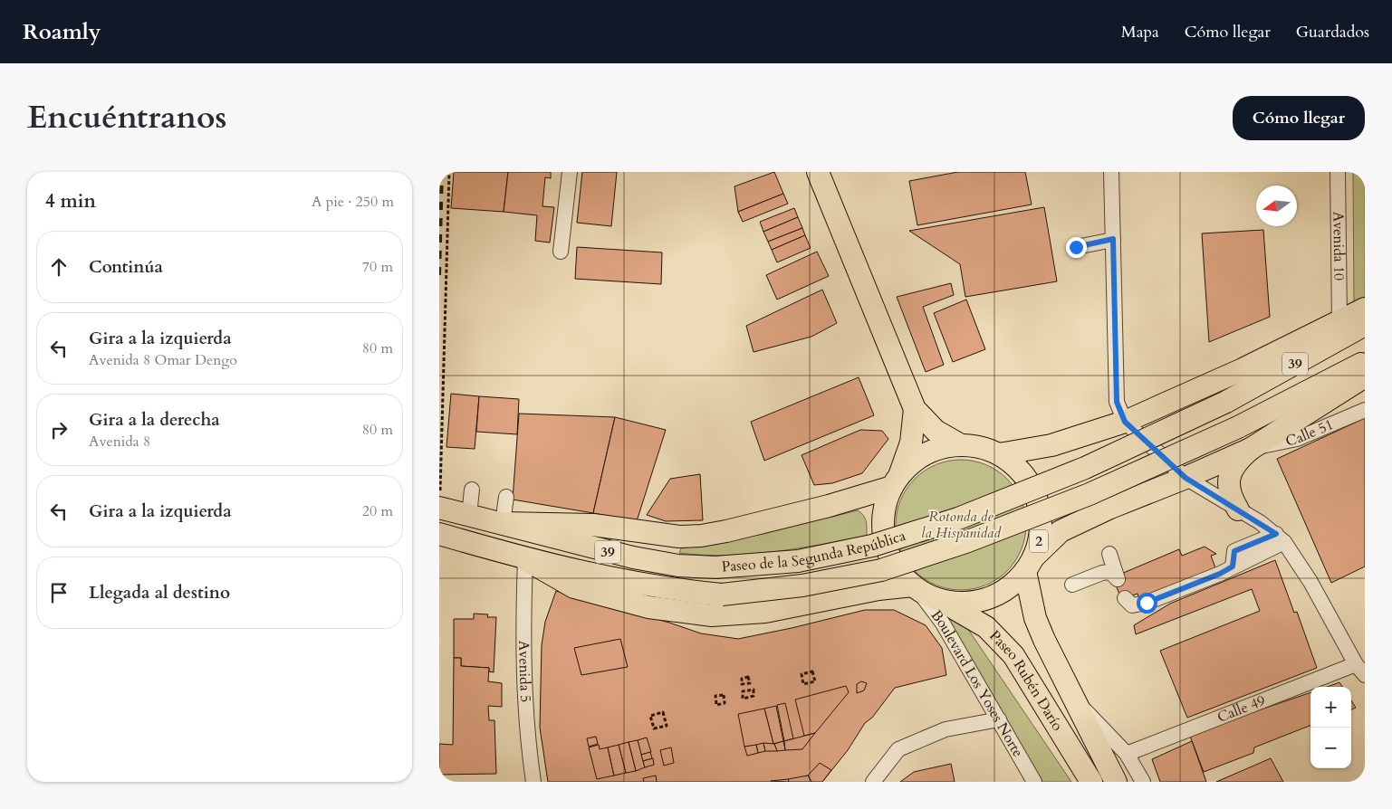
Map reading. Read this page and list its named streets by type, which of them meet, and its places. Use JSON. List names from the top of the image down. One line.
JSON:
{"streets":{"highway":["39","2","Paseo de la Segunda República","Paseo Rubén Darío"],"street":["Avenida 10","Calle 51","Avenida 5","Boulevard Los Yoses Norte","Calle 49"]},"crossings":[["2","Paseo Rubén Darío"],["2","Boulevard Los Yoses Norte"],["Paseo de la Segunda República","Avenida 5"],["Paseo Rubén Darío","Boulevard Los Yoses Norte"]],"parks":["Rotonda de la Hispanidad"],"north":"left","page":{"header":"Roamly","nav":["Mapa","Cómo llegar","Guardados"],"title":"Encuéntranos","buttons":"Cómo llegar","heading":["4 min","A pie · 250 m"],"list":[["Continúa","70 m"],["Gira a la izquierda","Avenida 8 Omar Dengo","80 m"],["Gira a la derecha","Avenida 8","80 m"],["Gira a la izquierda","20 m"],"Llegada al destino"],"map_buttons":["+","−"]}}
